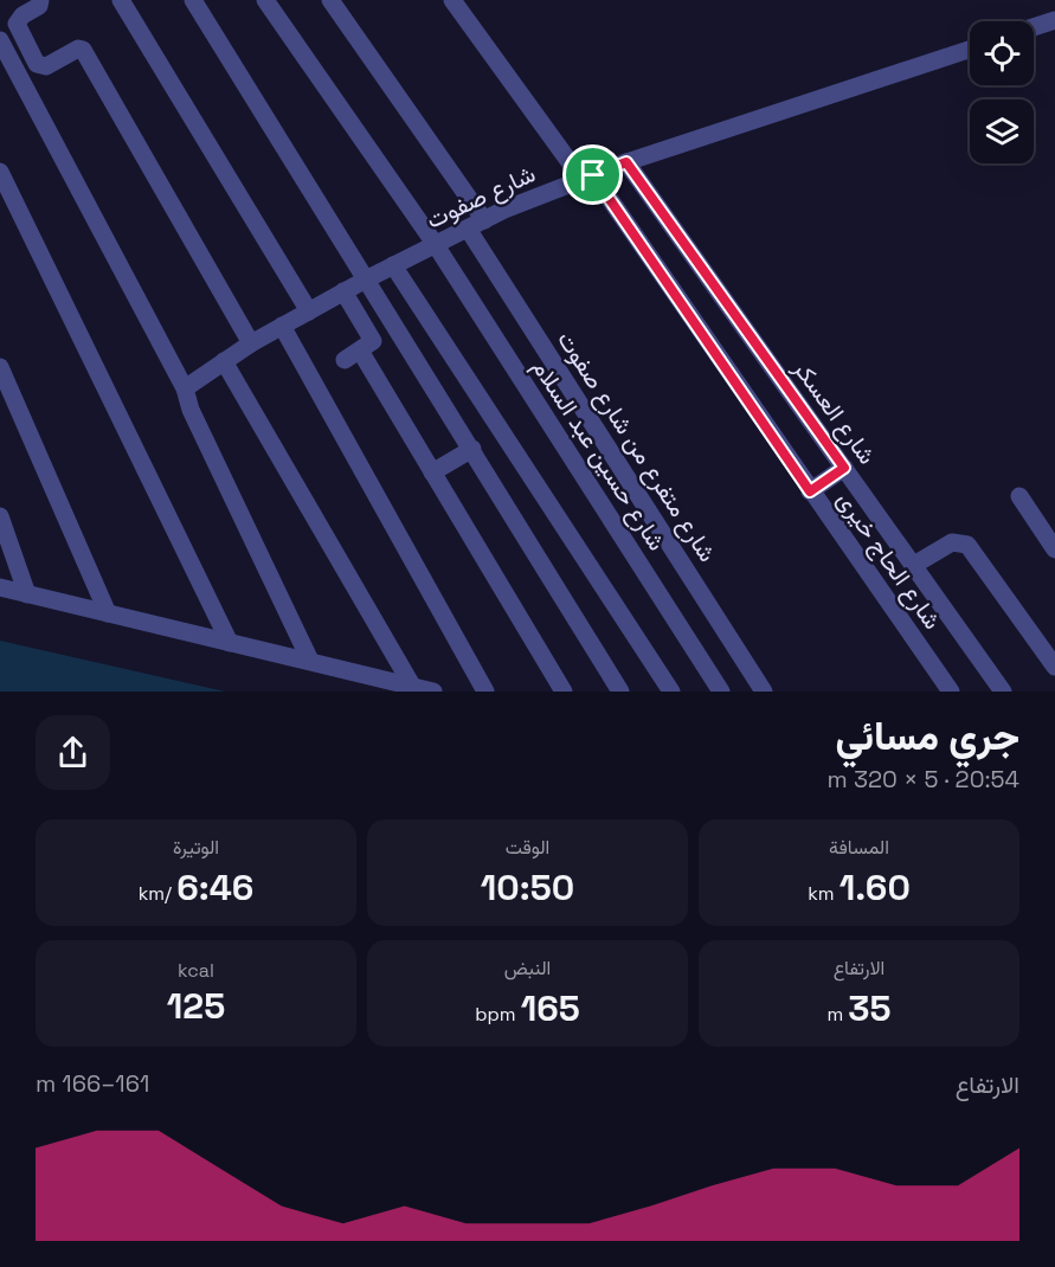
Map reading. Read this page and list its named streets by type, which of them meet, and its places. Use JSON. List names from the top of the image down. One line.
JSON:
{"streets":{"street":["شارع صفوت","شارع العسكر","شارع متفرع من شارع صفوت","شارع حسين عبد السلام","شارع الحاج خيرى"]},"crossings":[["شارع صفوت","شارع العسكر"],["شارع صفوت","شارع متفرع من شارع صفوت"],["شارع صفوت","شارع حسين عبد السلام"],["شارع صفوت","شارع الحاج خيرى"]],"page":{"heading":["جري مسائي","20:54 · 5 × 320 m"],"stats":[["المسافة","1.60 km"],["الوقت","10:50"],["الوتيرة","6:46 /km"],["الارتفاع","35 m"],["النبض","165 bpm"],["kcal","125"]],"chart":["الارتفاع","161–166 m"]}}
